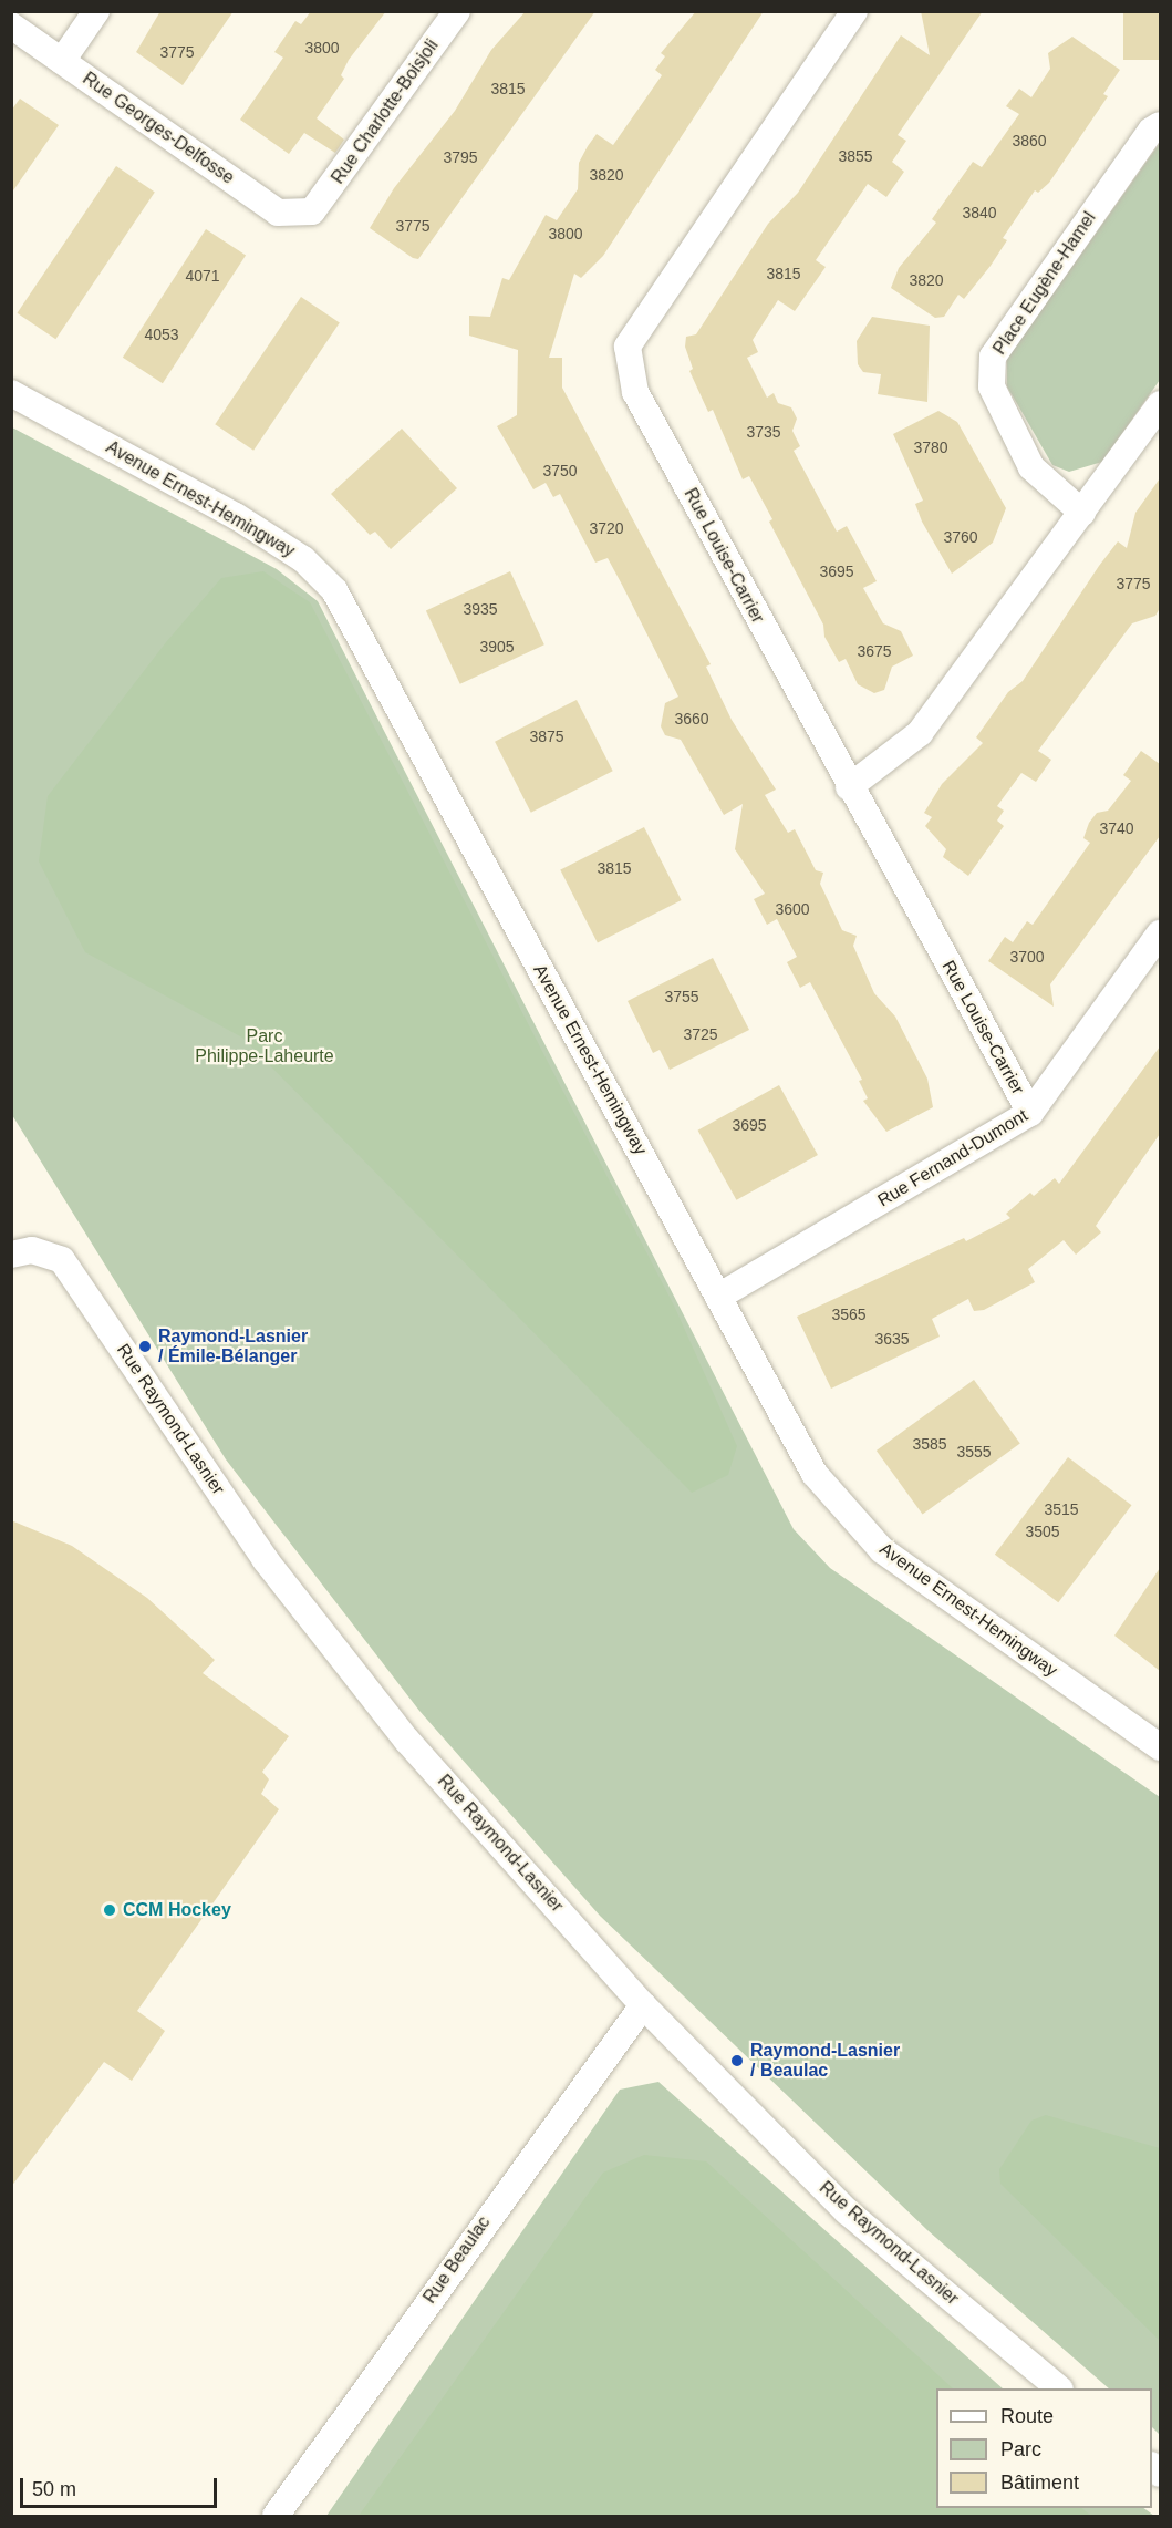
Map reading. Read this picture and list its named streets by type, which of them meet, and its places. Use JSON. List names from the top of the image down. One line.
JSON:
{"streets":{"street":["Rue Charlotte-Boisjoli","Rue Georges-Delfosse","Place Eugène-Hamel","Avenue Ernest-Hemingway","Rue Louise-Carrier","Rue Fernand-Dumont","Rue Raymond-Lasnier","Rue Beaulac"]},"crossings":[["Rue Charlotte-Boisjoli","Rue Georges-Delfosse"],["Avenue Ernest-Hemingway","Rue Fernand-Dumont"],["Rue Louise-Carrier","Rue Fernand-Dumont"],["Rue Raymond-Lasnier","Rue Beaulac"]],"parks":["Parc Philippe-Laheurte"],"places":["Raymond-Lasnier / Émile-Bélanger","CCM Hockey","Raymond-Lasnier / Beaulac"],"house_numbers":["3800","3775","3815","3860","3855","3795","3820","3840","3775","3800","3815","4071","3820","4053","3735","3780","3750","3720","3760","3695","3775","3935","3905","3675","3660","3875","3740","3815","3600","3700","3755","3725","3695","3565","3635","3585","3555","3515","3505"],"legend":["Route","Parc","Bâtiment"],"scale_bar":"50 m"}
